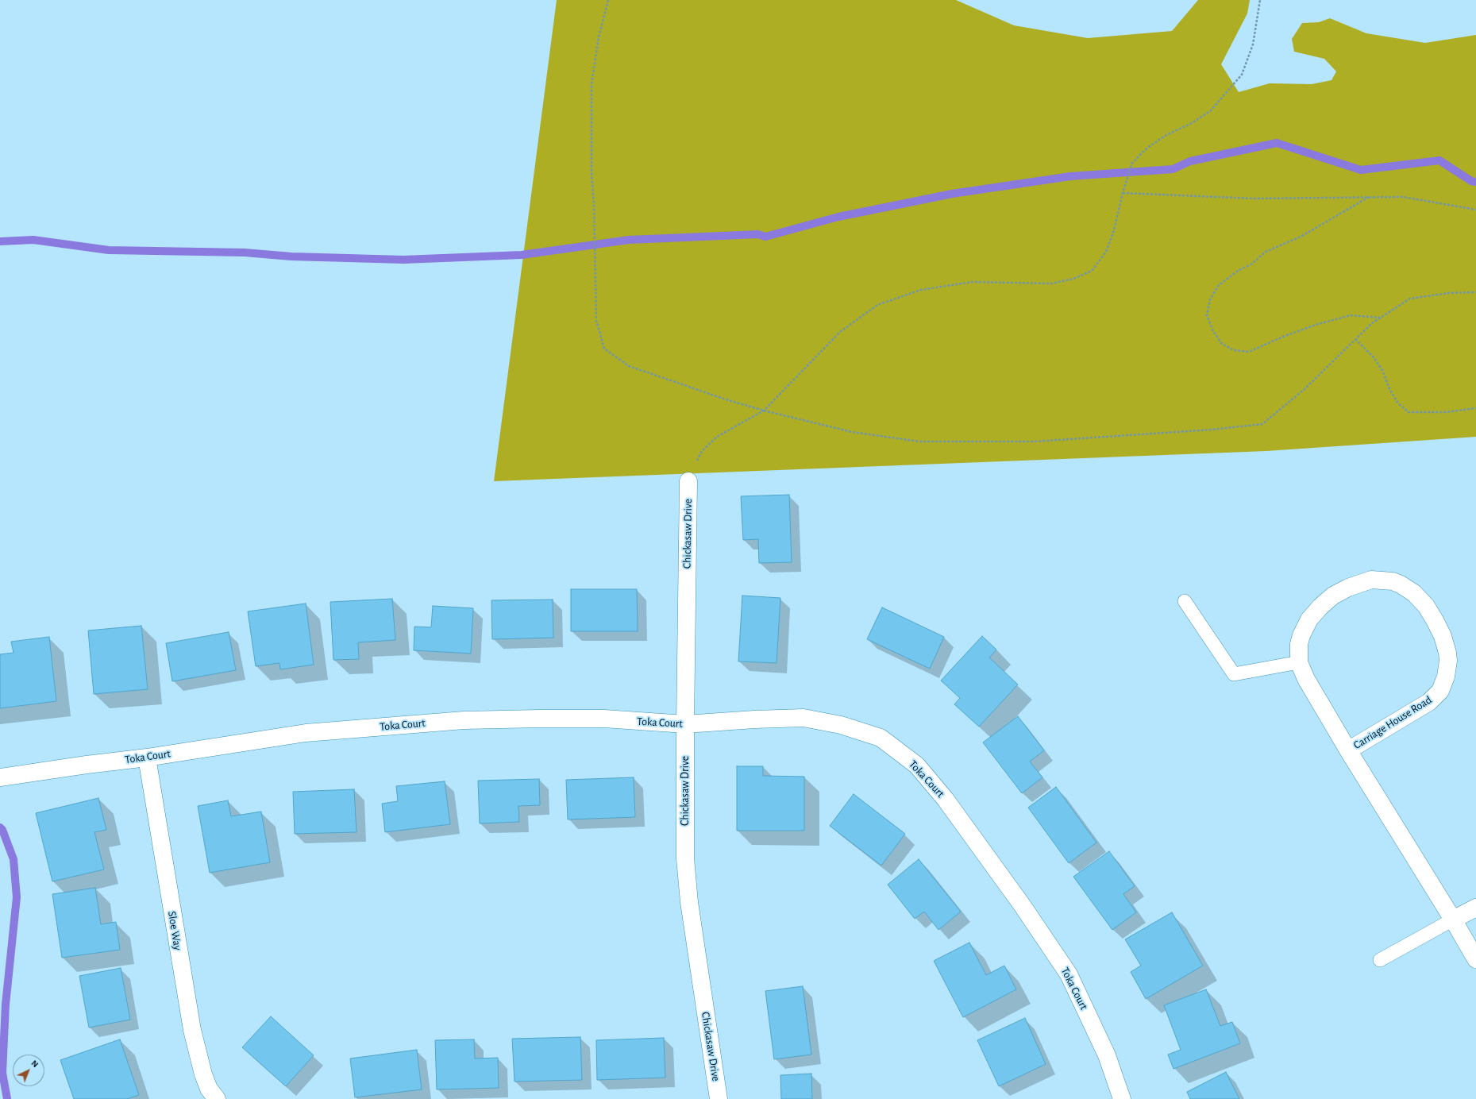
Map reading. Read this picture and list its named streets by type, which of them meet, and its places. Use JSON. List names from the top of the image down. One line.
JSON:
{"streets":{"street":["Chickasaw Drive","Toka Court","Carriage House Road","Sloe Way"]},"crossings":[["Chickasaw Drive","Toka Court"],["Toka Court","Sloe Way"]],"north":"top right"}
